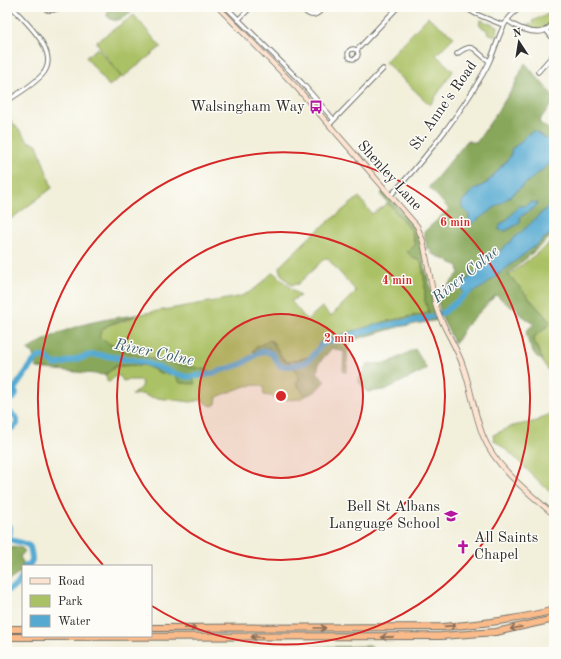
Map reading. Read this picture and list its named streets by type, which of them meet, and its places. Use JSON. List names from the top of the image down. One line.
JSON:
{"streets":{"main road":["Shenley Lane"],"street":["St. Anne's Road"]},"crossings":[["St. Anne's Road","Shenley Lane"]],"water":["River Colne"],"places":{"bus stop":["Walsingham Way"],"school or university":["Bell St Albans Language School"],"church":["All Saints Chapel"]},"legend":["Road","Park","Water"],"north":"top","rings":["6 min","4 min","2 min"]}
